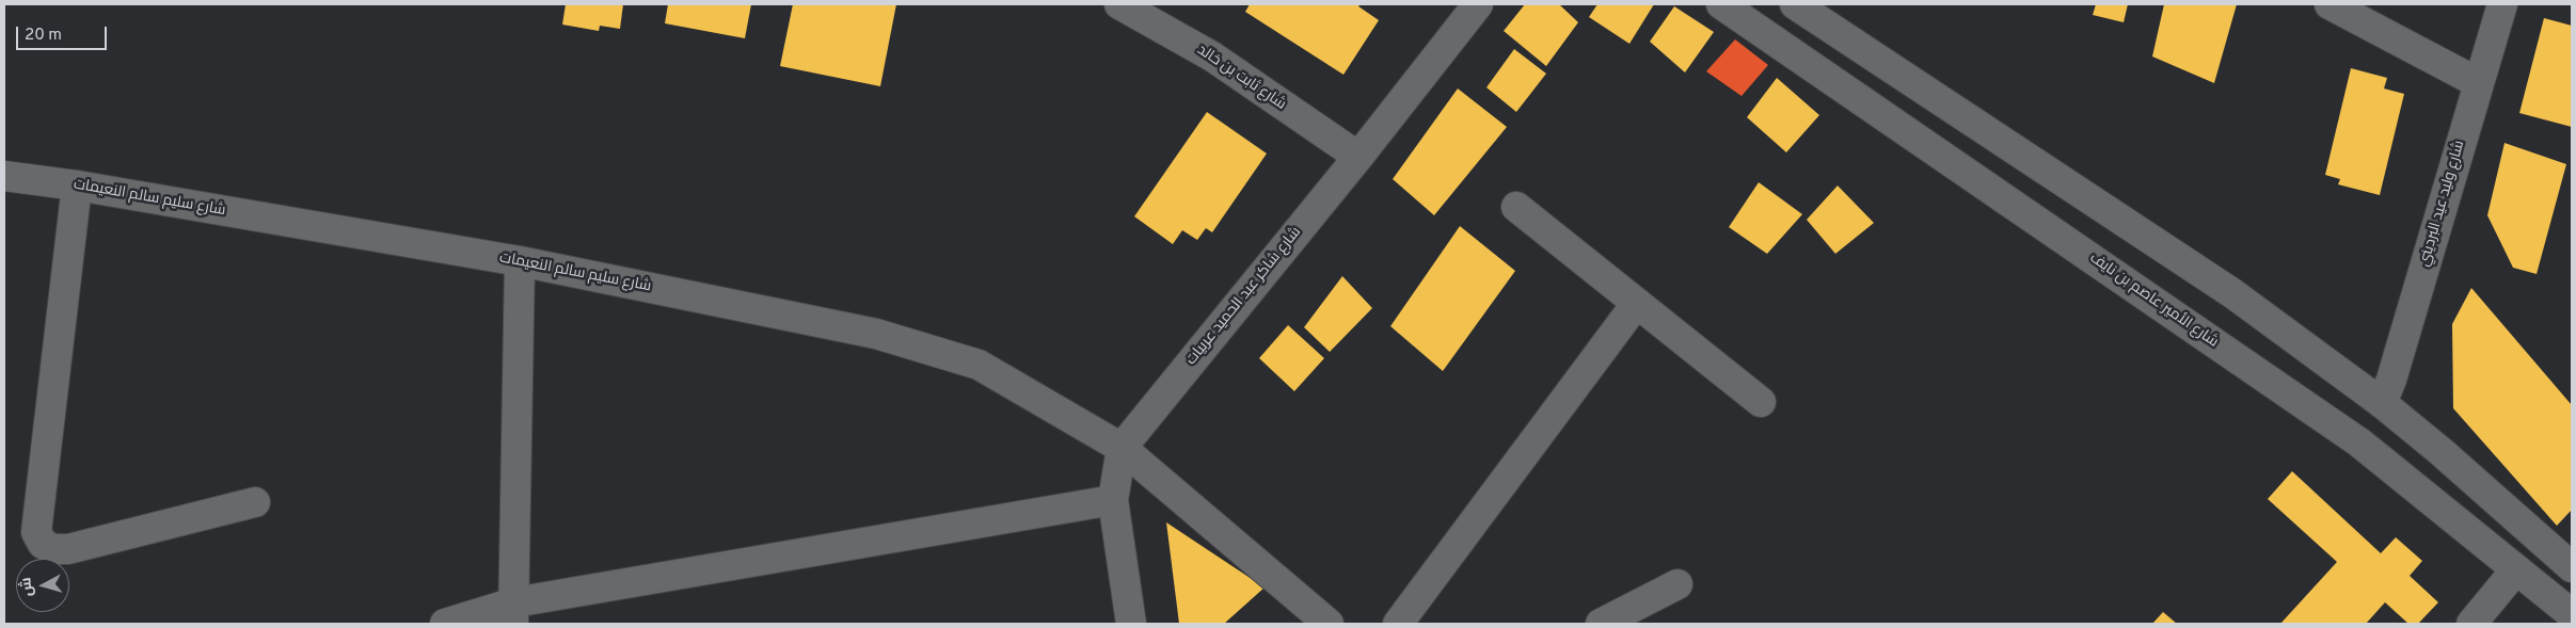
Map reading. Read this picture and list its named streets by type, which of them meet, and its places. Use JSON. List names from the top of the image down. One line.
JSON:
{"streets":{"street":["شارع ثابت بن خالد","شارع سليم سالم النعيمات","شارع وليد عيد البرديني","شارع شاكر عبد الحميد عربيات","شارع الأمير عاصم بن نايف"]},"crossings":[["شارع ثابت بن خالد","شارع شاكر عبد الحميد عربيات"],["شارع سليم سالم النعيمات","شارع شاكر عبد الحميد عربيات"]],"scale_bar":"20 m","north":"left"}
